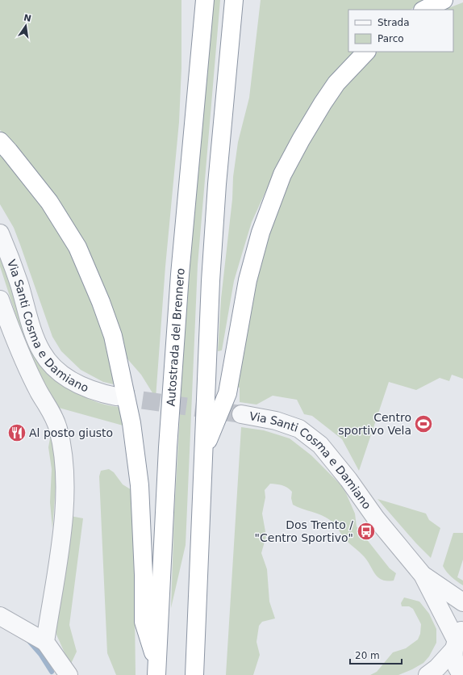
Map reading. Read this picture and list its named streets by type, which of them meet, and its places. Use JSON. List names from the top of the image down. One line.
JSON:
{"streets":{"highway":["Autostrada del Brennero"],"street":["Via Santi Cosma e Damiano"]},"places":{"sports":["Centro sportivo Vela"],"restaurant":["Al posto giusto"],"bus stop":["Dos Trento / \"Centro Sportivo\""]},"legend":["Strada","Parco"],"scale_bar":"20 m","north":"top"}
